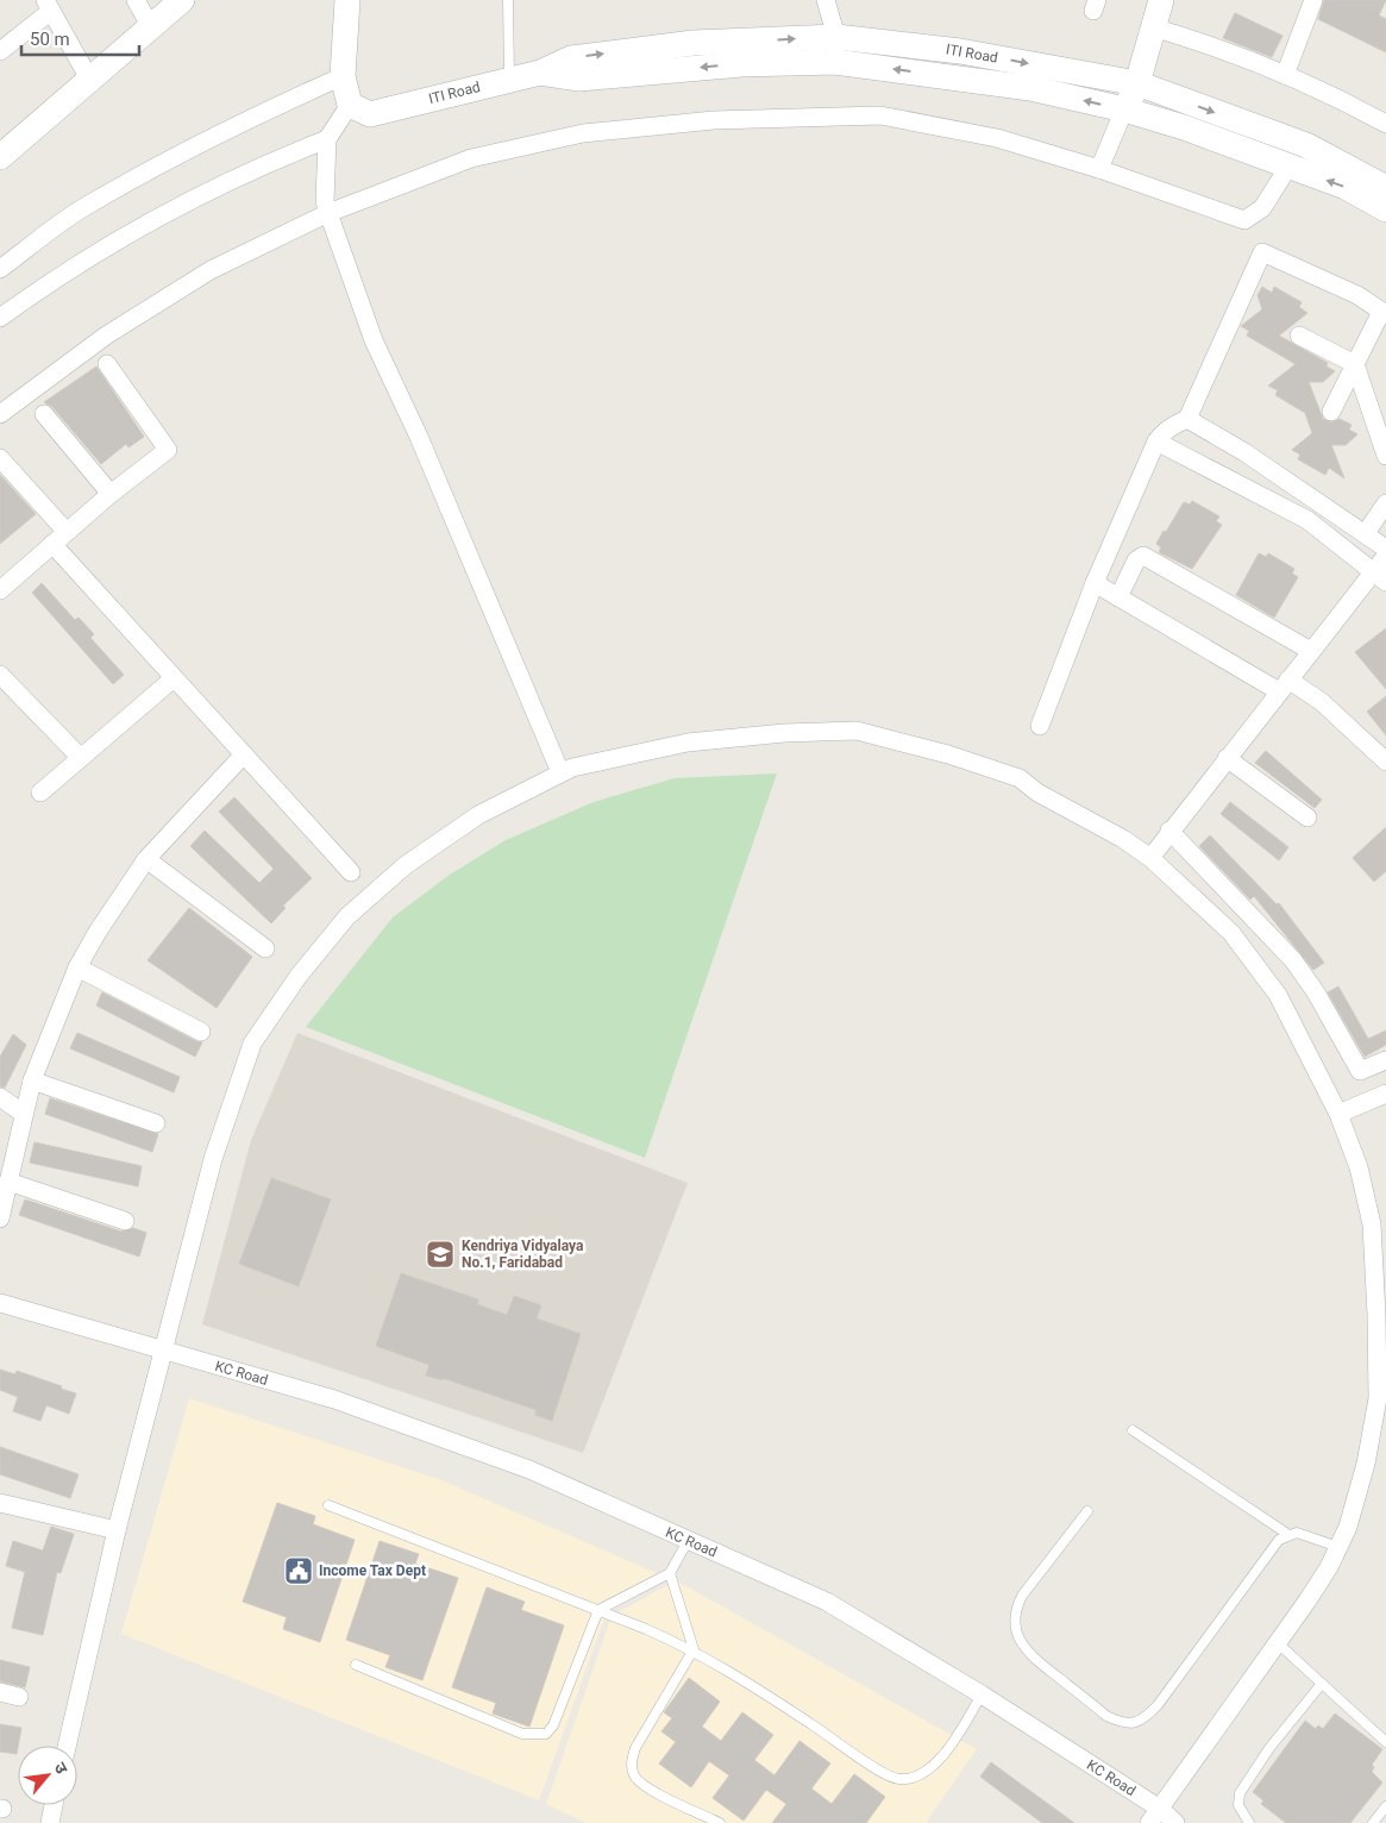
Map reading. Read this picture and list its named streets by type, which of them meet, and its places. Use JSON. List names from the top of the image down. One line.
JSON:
{"streets":{"street":["ITI Road","KC Road"]},"places":{"school or university":["Kendriya Vidyalaya No.1, Faridabad"],"public building":["Income Tax Dept"]},"scale_bar":"50 m","north":"top right"}
